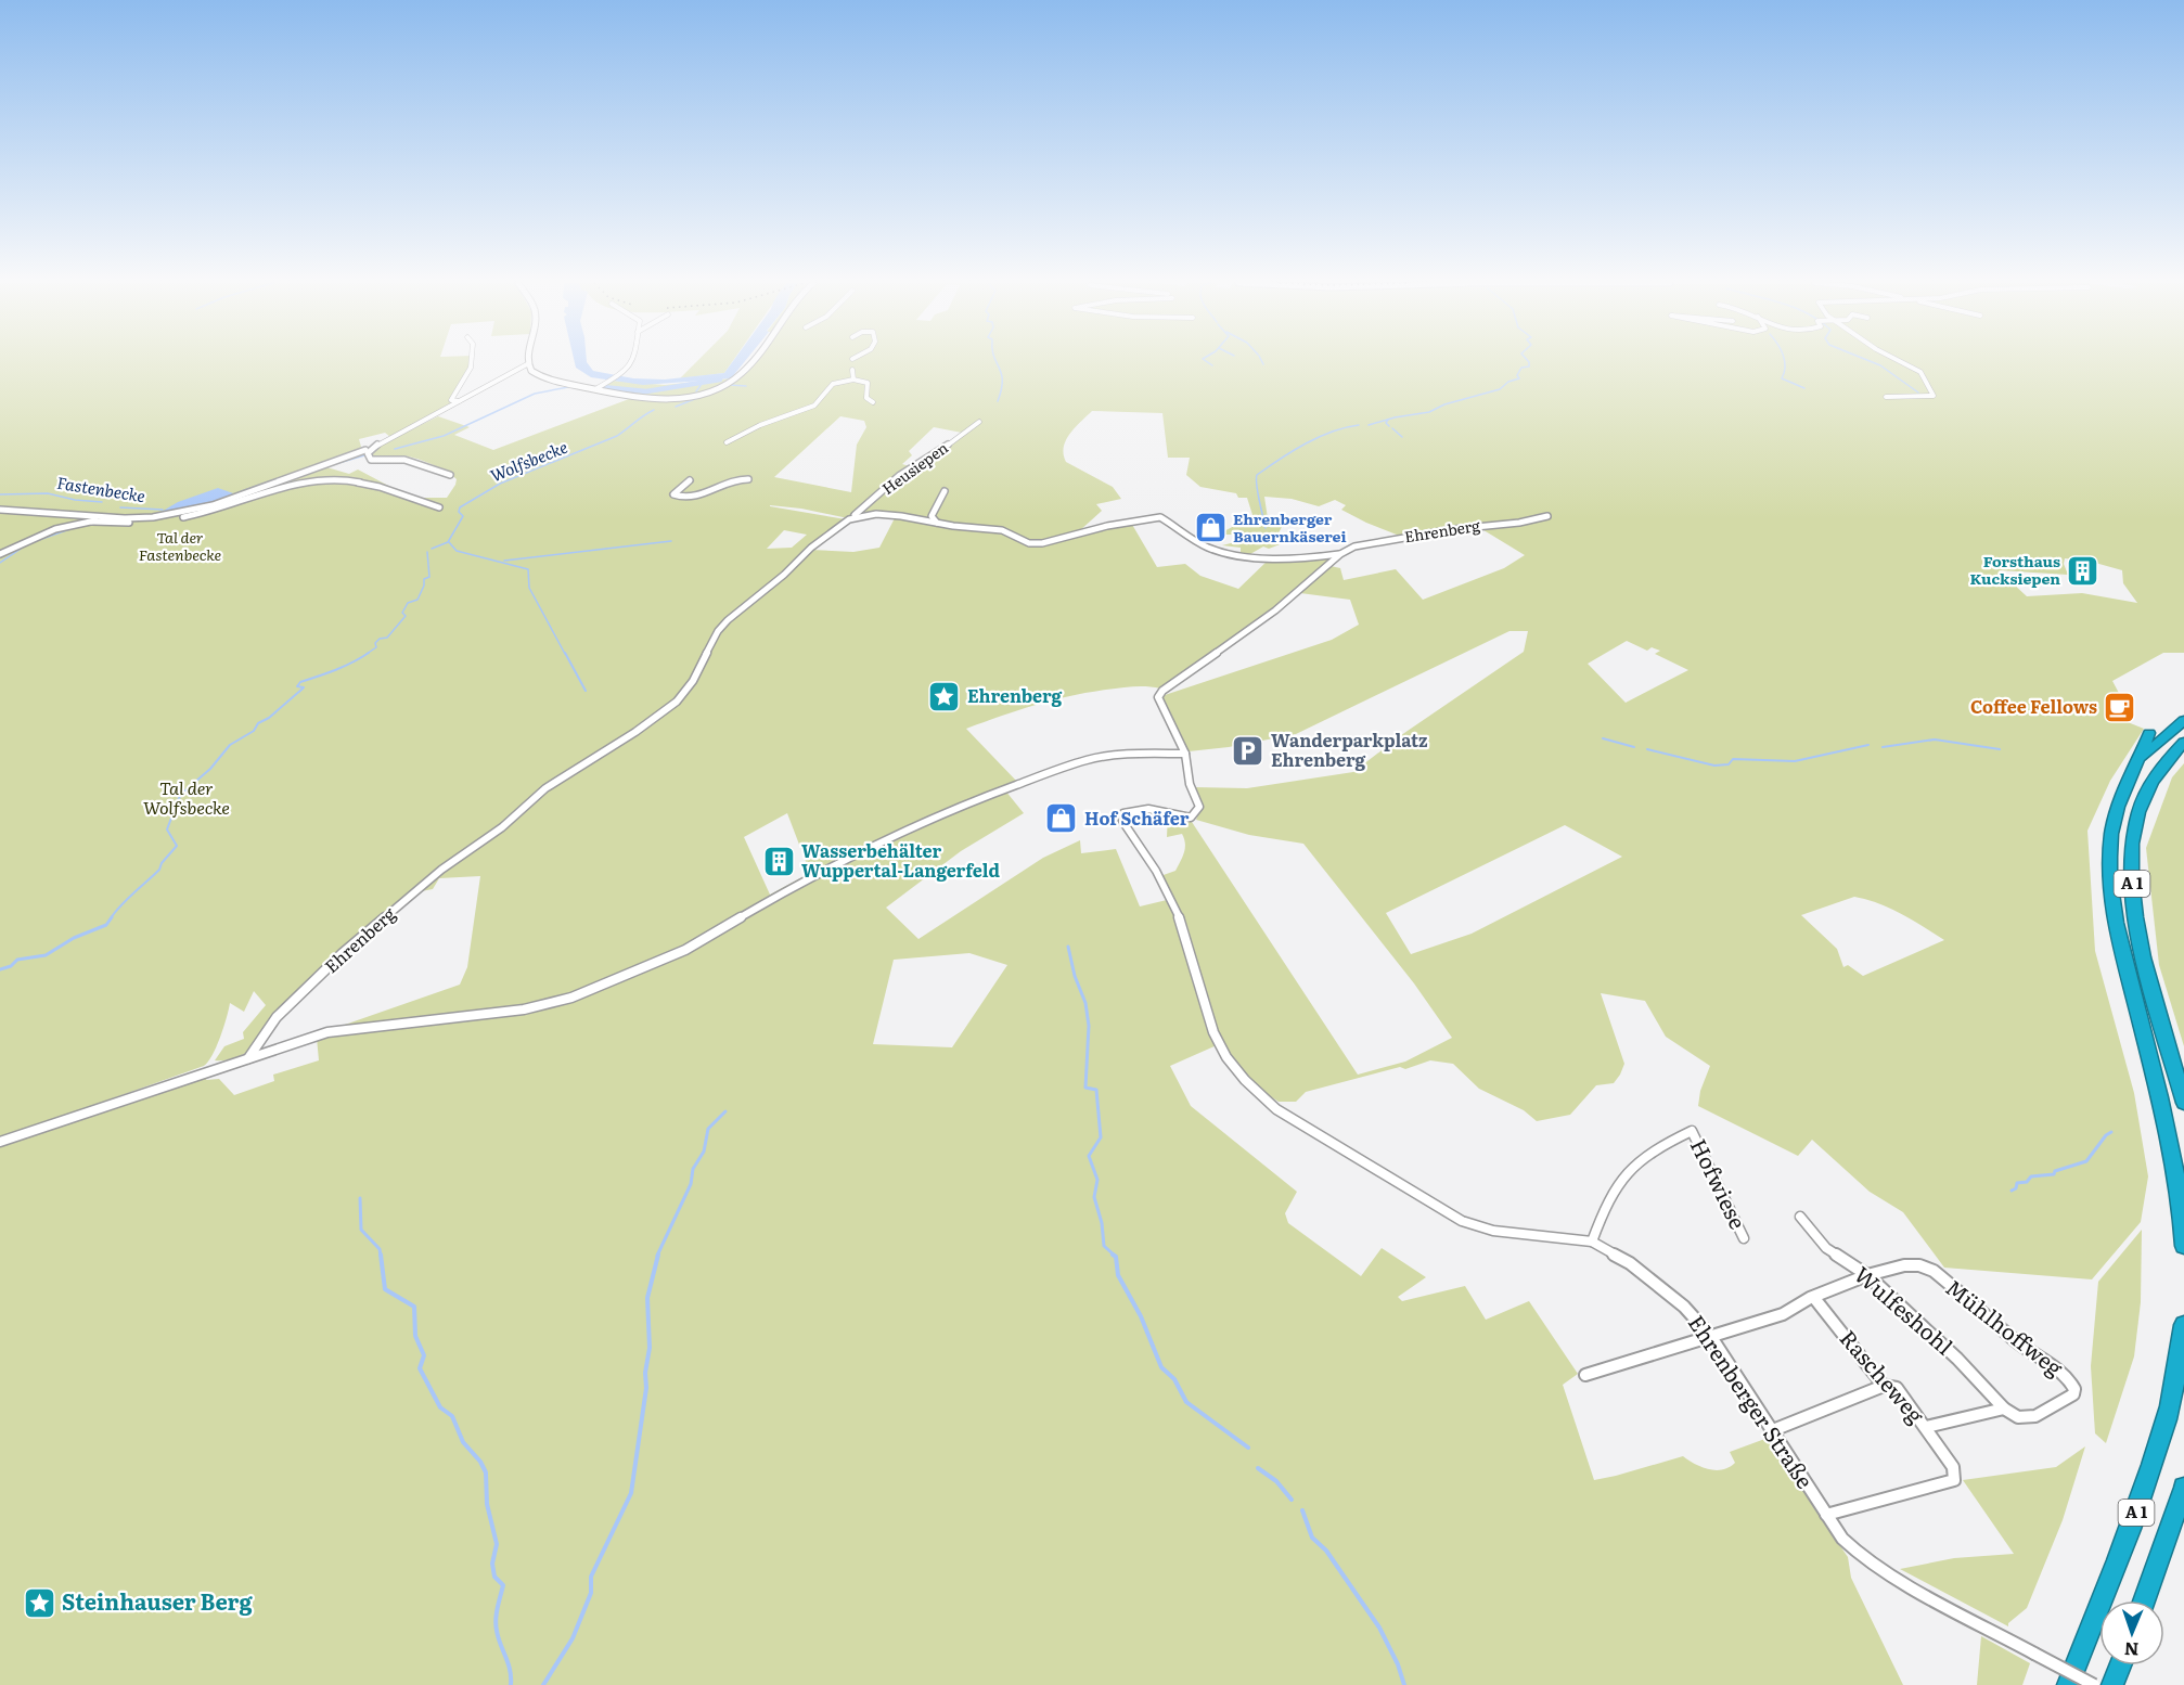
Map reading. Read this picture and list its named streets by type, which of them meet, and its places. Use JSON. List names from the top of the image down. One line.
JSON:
{"streets":{"highway":["A 1"],"street":["Heusiepen","Ehrenberg","Hofwiese","Wulfeshohl","Mühlhoffweg","Rascheweg","Ehrenberger Straße"]},"crossings":[["Heusiepen","Ehrenberg"],["Ehrenberg","Ehrenberger Straße"],["Hofwiese","Ehrenberger Straße"],["Wulfeshohl","Mühlhoffweg"],["Mühlhoffweg","Rascheweg"],["Rascheweg","Ehrenberger Straße"]],"water":["Wolfsbecke","Fastenbecke"],"parks":["Tal der Fastenbecke","Tal der Wolfsbecke"],"places":{"shop":["Ehrenberger Bauernkäserei","Hof Schäfer"],"building":["Forsthaus Kucksiepen","Wasserbehälter Wuppertal-Langerfeld"],"place":["Ehrenberg","Steinhauser Berg"],"cafe":["Coffee Fellows"],"parking":["Wanderparkplatz Ehrenberg"]},"north":"bottom"}
